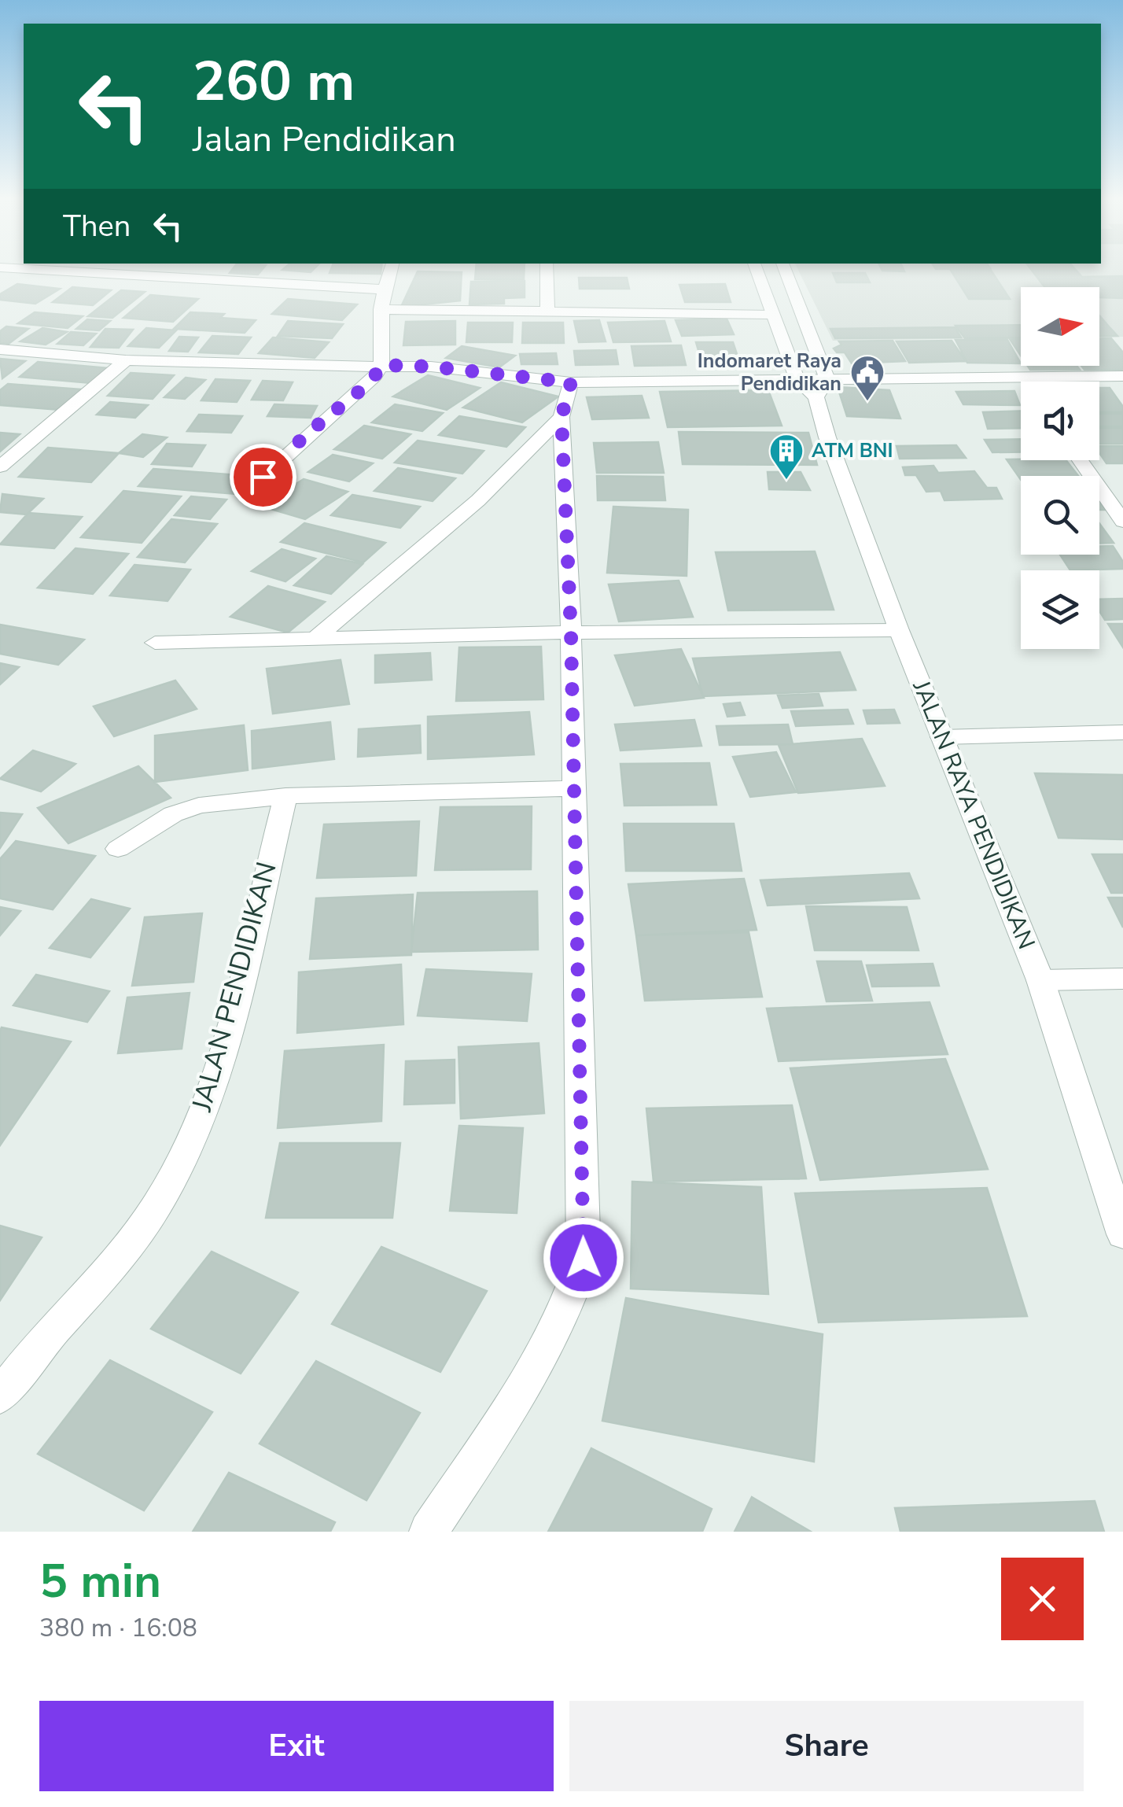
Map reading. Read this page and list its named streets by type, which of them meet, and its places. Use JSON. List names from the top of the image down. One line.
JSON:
{"streets":{"street":["JALAN RAYA PENDIDIKAN","JALAN PENDIDIKAN"]},"places":{"public building":["Indomaret Raya Pendidikan"],"building":["ATM BNI"]},"north":"right","page":{"turn":["260 m","Jalan Pendidikan"],"then":"Then","heading":["5 min","380 m · 16:08"],"buttons":["Exit","Share"]}}
